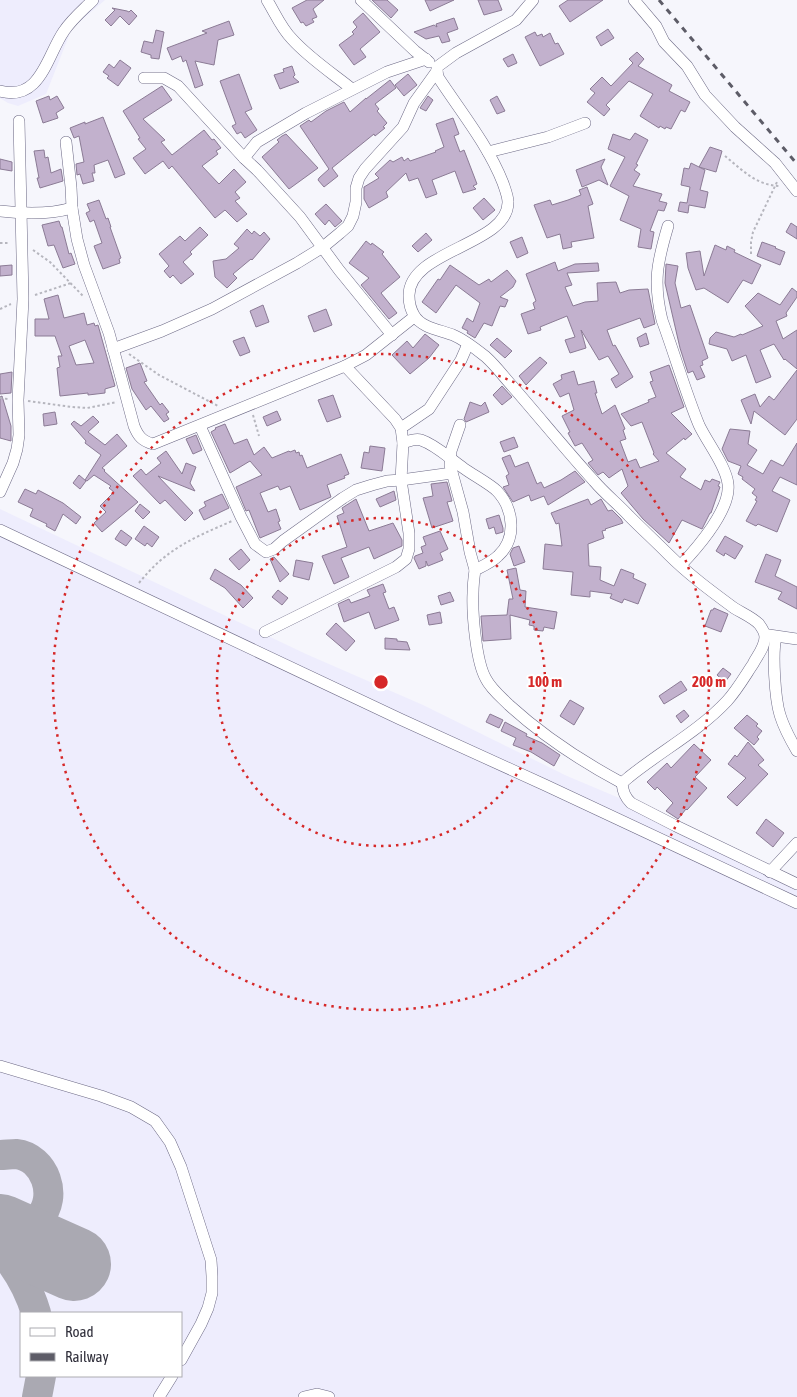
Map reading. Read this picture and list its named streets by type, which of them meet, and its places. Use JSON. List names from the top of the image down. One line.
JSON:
{"legend":["Road","Railway"],"rings":["100 m","200 m"]}
